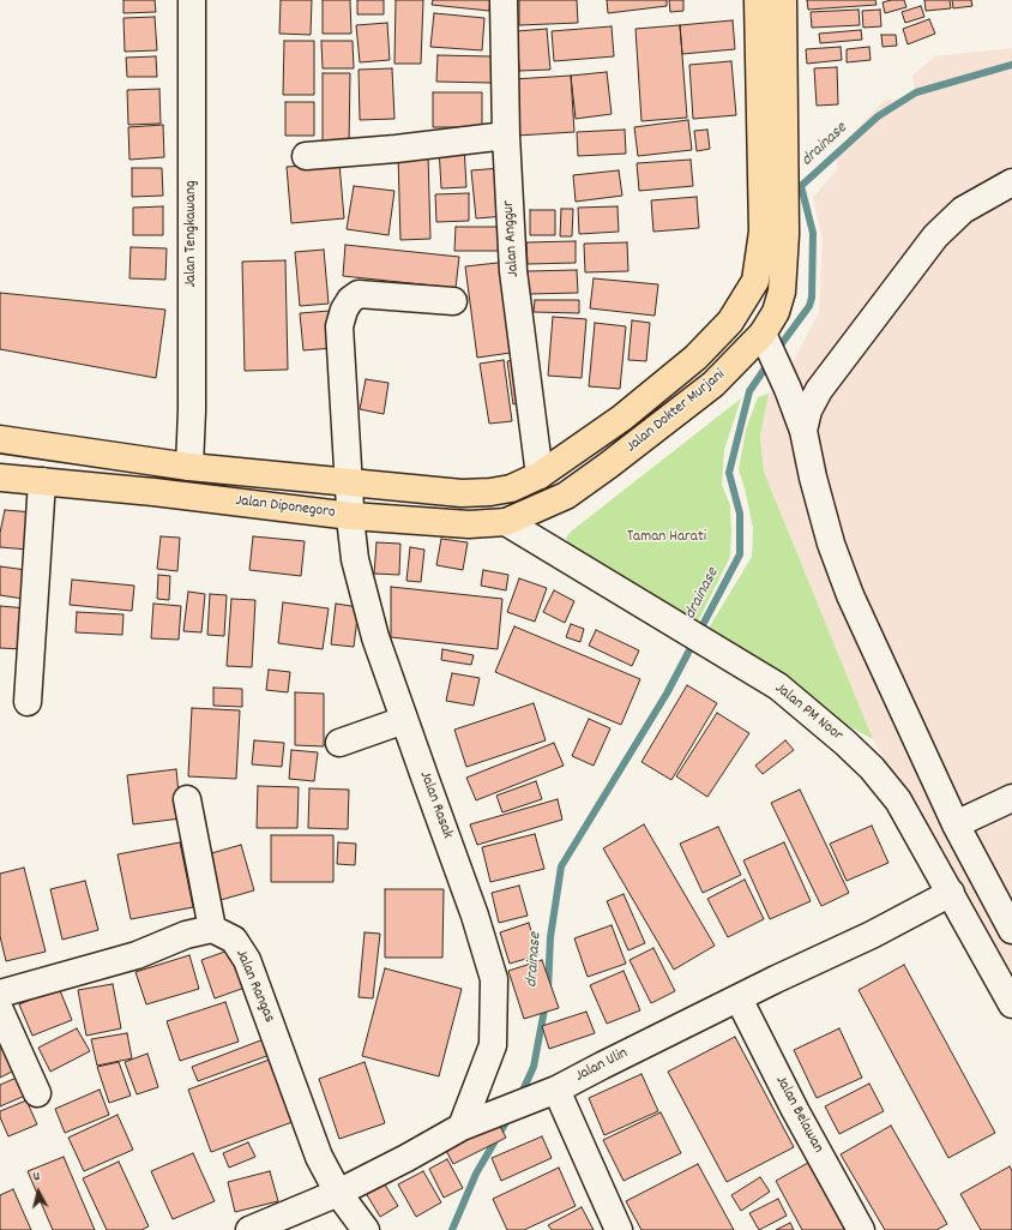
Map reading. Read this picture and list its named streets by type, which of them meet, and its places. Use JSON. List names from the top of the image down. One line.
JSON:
{"streets":{"main road":["Jalan Dokter Murjani","Jalan Diponegoro"],"street":["Jalan Tengkawang","Jalan Anggur","Jalan PM Noor","Jalan Rasak","Jalan Rangas","Jalan Ulin","Jalan Belawan"]},"crossings":[["Jalan Tengkawang","Jalan Diponegoro"],["Jalan Anggur","Jalan Dokter Murjani"],["Jalan Anggur","Jalan Diponegoro"],["Jalan Dokter Murjani","Jalan Diponegoro"],["Jalan Diponegoro","Jalan PM Noor"],["Jalan Diponegoro","Jalan Rasak"],["Jalan PM Noor","Jalan Ulin"],["Jalan Rasak","Jalan Ulin"],["Jalan Rangas","Jalan Ulin"],["Jalan Ulin","Jalan Belawan"]],"water":["drainase"],"parks":["Taman Harati"],"north":"top"}
